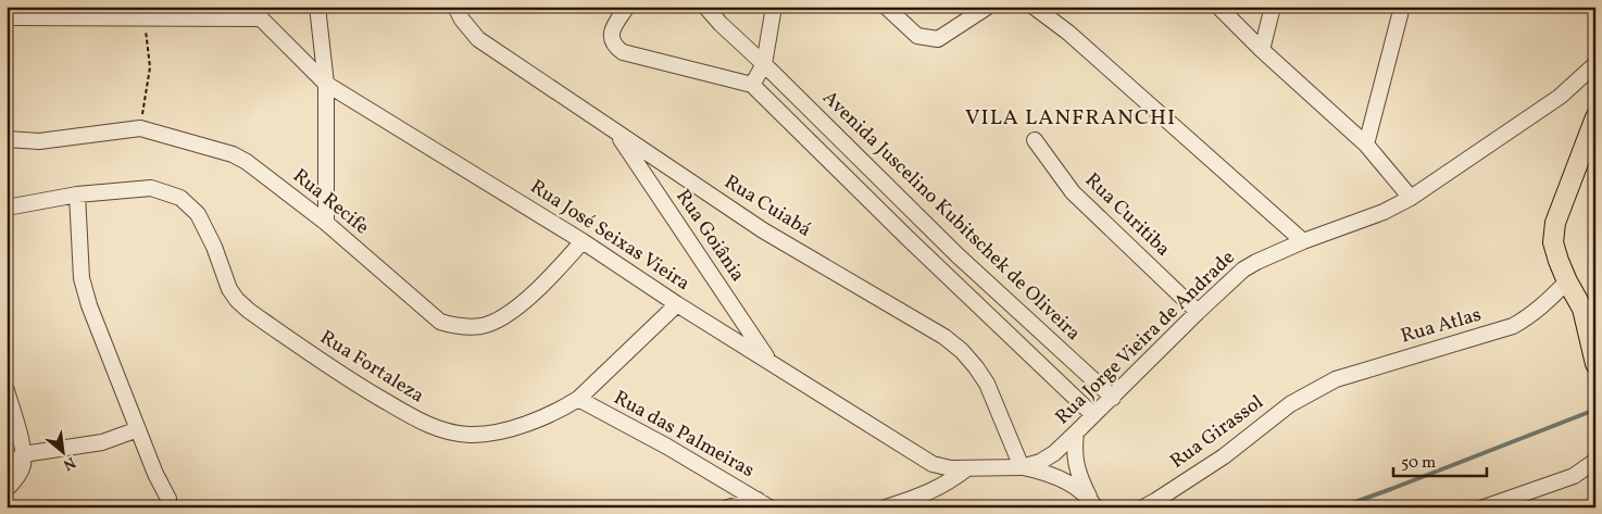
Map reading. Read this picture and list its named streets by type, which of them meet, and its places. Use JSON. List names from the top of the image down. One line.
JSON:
{"streets":{"street":["Rua Recife","Rua Cuiabá","Rua Curitiba","Avenida Juscelino Kubitschek de Oliveira","Rua José Seixas Vieira","Rua Goiânia","Rua Atlas","Rua Jorge Vieira de Andrade","Rua Fortaleza","Rua Girassol","Rua das Palmeiras"]},"crossings":[["Rua Recife","Rua José Seixas Vieira"],["Rua Cuiabá","Rua Goiânia"],["Rua Cuiabá","Rua Jorge Vieira de Andrade"],["Rua Curitiba","Rua Jorge Vieira de Andrade"],["Avenida Juscelino Kubitschek de Oliveira","Rua Jorge Vieira de Andrade"],["Rua José Seixas Vieira","Rua Goiânia"],["Rua José Seixas Vieira","Rua Jorge Vieira de Andrade"],["Rua José Seixas Vieira","Rua Fortaleza"],["Rua Atlas","Rua Girassol"],["Rua Fortaleza","Rua das Palmeiras"]],"districts":["VILA LANFRANCHI"],"scale_bar":"50 m","north":"bottom right"}
